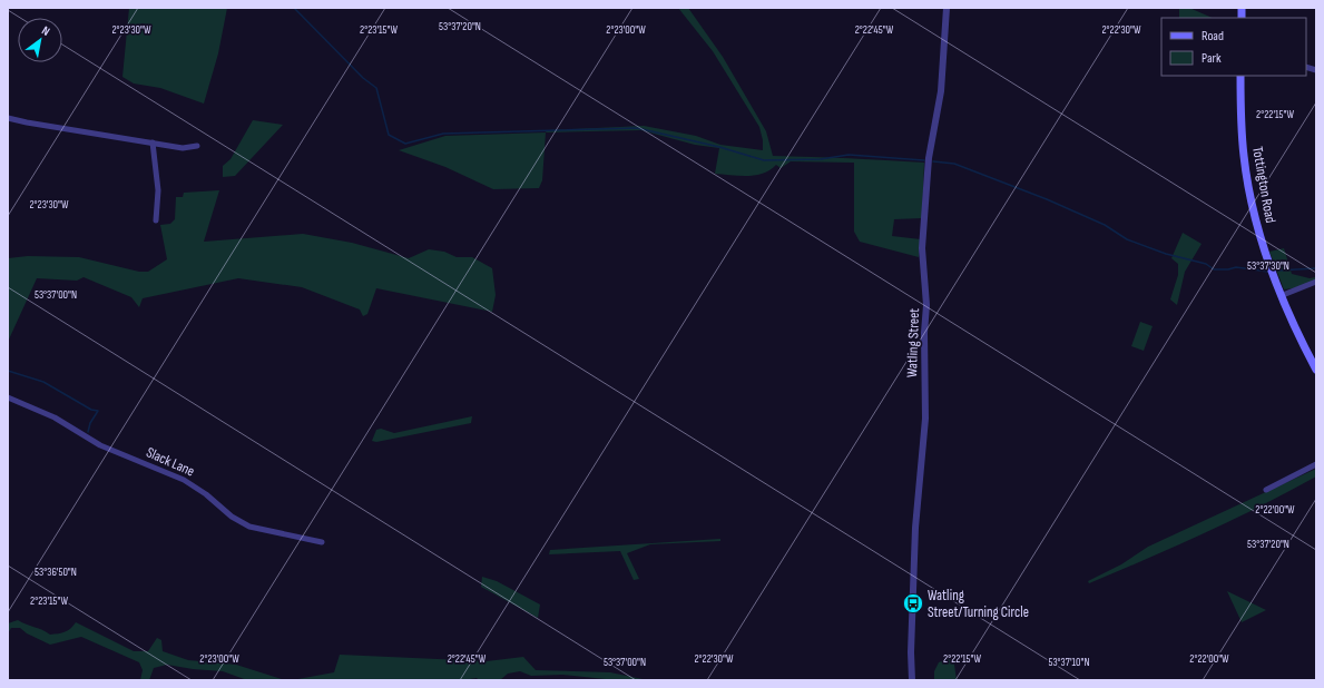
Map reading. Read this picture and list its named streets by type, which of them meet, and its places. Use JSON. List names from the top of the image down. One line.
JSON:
{"streets":{"main road":["Tottington Road"],"street":["Watling Street","Slack Lane"]},"places":{"bus stop":["Watling Street/Turning Circle"]},"legend":["Road","Park"],"north":"top right","coordinates":["53°37'20\"N","2°23'30\"W","2°23'15\"W","2°23'00\"W","2°22'45\"W","2°22'30\"W","2°22'15\"W","53°37'30\"N","53°37'00\"N","2°22'00\"W","53°36'50\"N","53°37'10\"N"]}
